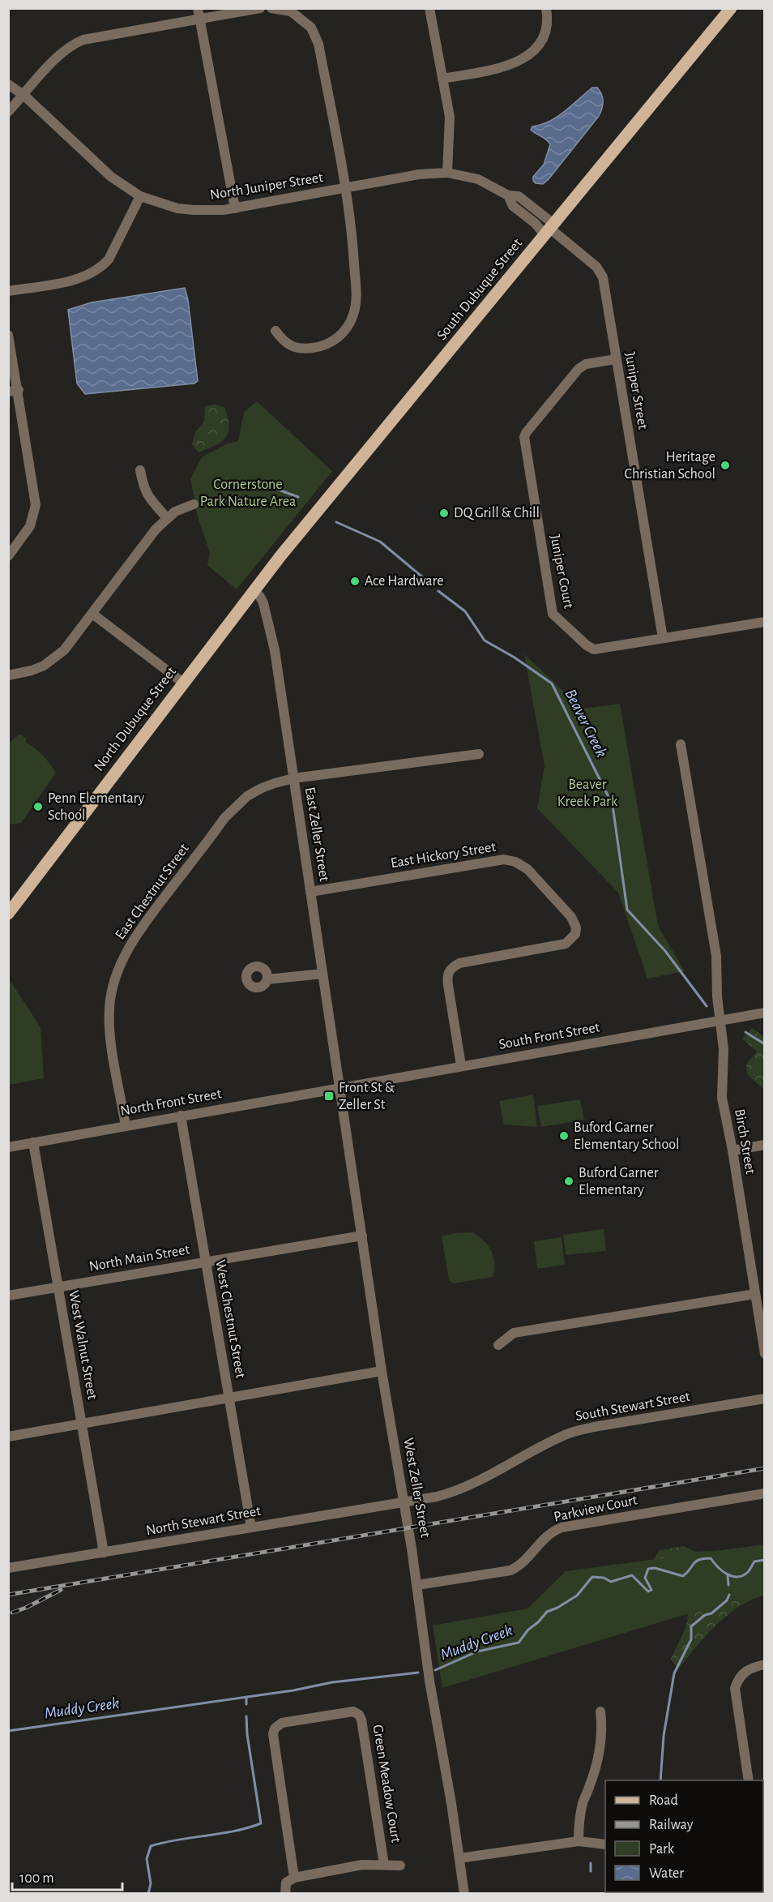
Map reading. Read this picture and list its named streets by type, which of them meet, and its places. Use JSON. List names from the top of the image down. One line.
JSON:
{"streets":{"main road":["South Dubuque Street","North Dubuque Street"],"street":["North Juniper Street","Juniper Street","Juniper Court","East Zeller Street","East Hickory Street","East Chestnut Street","South Front Street","North Front Street","Birch Street","North Main Street","West Chestnut Street","West Walnut Street","South Stewart Street","West Zeller Street","Parkview Court","North Stewart Street","Green Meadow Court"]},"crossings":[["North Juniper Street","South Dubuque Street"],["North Juniper Street","Juniper Street"],["South Dubuque Street","Juniper Street"],["South Dubuque Street","North Dubuque Street"],["South Dubuque Street","East Zeller Street"],["Juniper Street","Juniper Court"],["North Dubuque Street","East Zeller Street"],["East Zeller Street","East Hickory Street"],["East Zeller Street","East Chestnut Street"],["East Zeller Street","South Front Street"],["East Zeller Street","North Front Street"],["East Zeller Street","West Zeller Street"],["East Hickory Street","South Front Street"],["East Chestnut Street","North Front Street"],["South Front Street","North Front Street"],["South Front Street","Birch Street"],["South Front Street","West Zeller Street"],["North Front Street","West Chestnut Street"],["North Front Street","West Walnut Street"],["North Front Street","West Zeller Street"],["North Main Street","West Chestnut Street"],["North Main Street","West Walnut Street"],["North Main Street","West Zeller Street"],["West Chestnut Street","North Stewart Street"],["West Walnut Street","North Stewart Street"],["South Stewart Street","West Zeller Street"],["South Stewart Street","North Stewart Street"],["West Zeller Street","Parkview Court"],["West Zeller Street","North Stewart Street"]],"water":["Beaver Creek","Muddy Creek"],"parks":["Cornerstone Park Nature Area","Beaver Kreek Park"],"places":{"other":["Heritage Christian School","DQ Grill & Chill","Ace Hardware","Penn Elementary School","Buford Garner Elementary School","Buford Garner Elementary"],"transit":["Front St & Zeller St"]},"legend":["Road","Railway","Park","Water"],"scale_bar":"100 m"}
